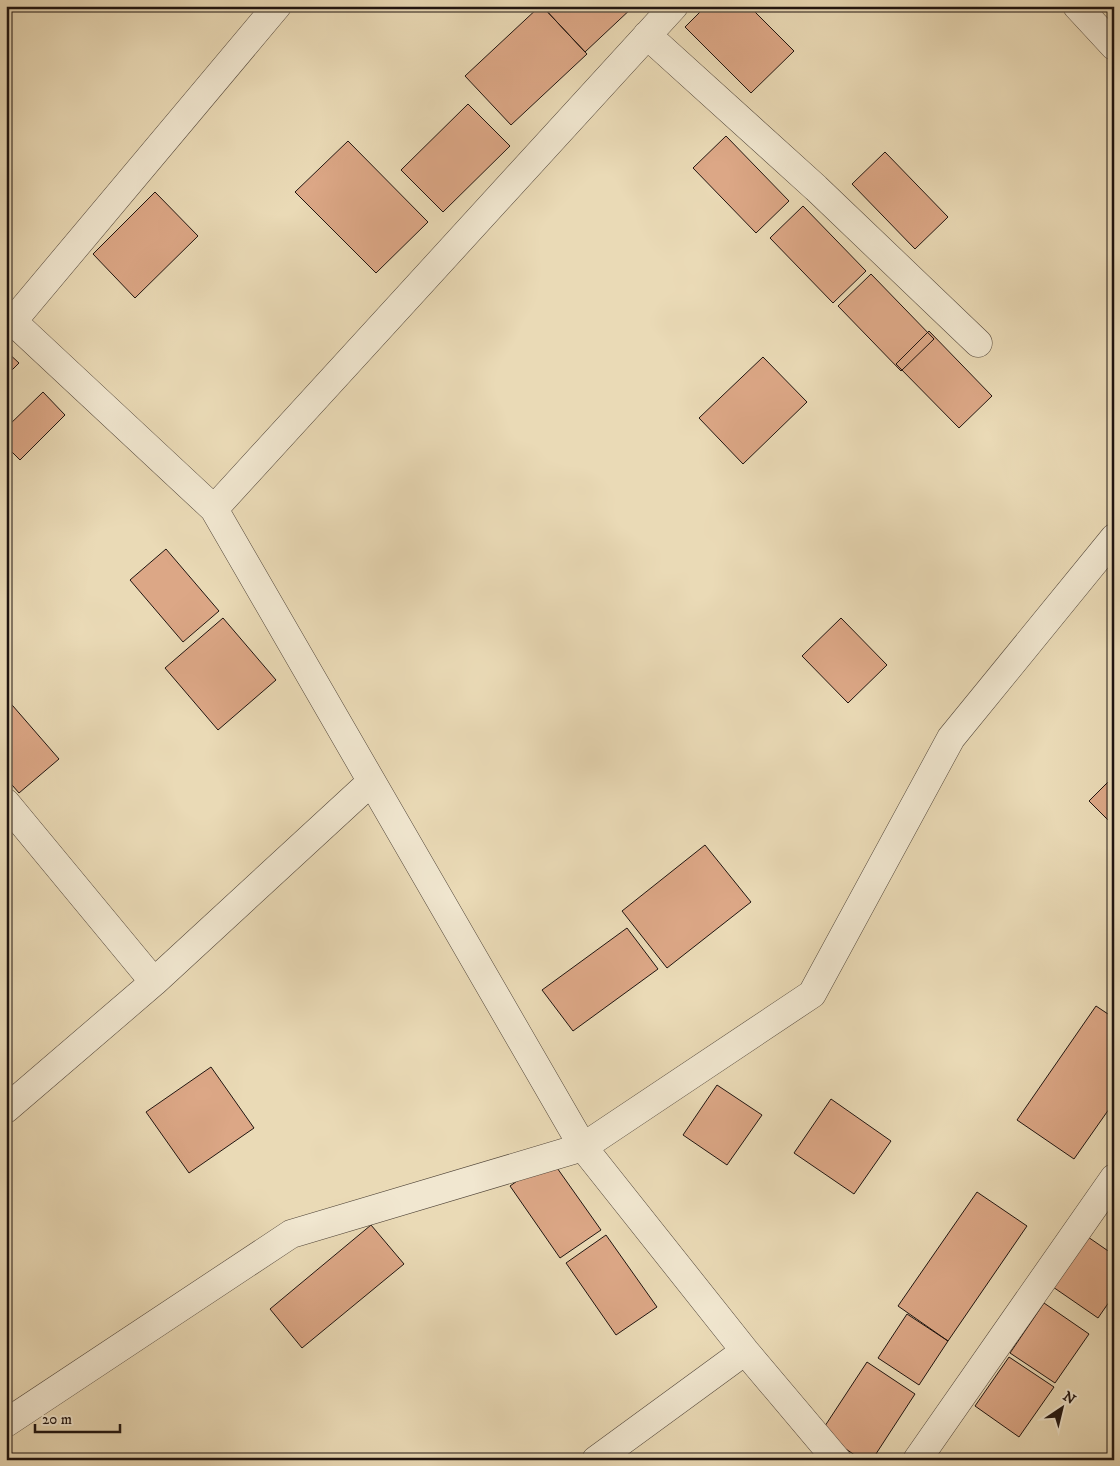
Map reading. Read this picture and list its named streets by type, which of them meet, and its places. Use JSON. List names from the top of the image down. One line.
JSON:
{"scale_bar":"20 m","north":"top right"}
